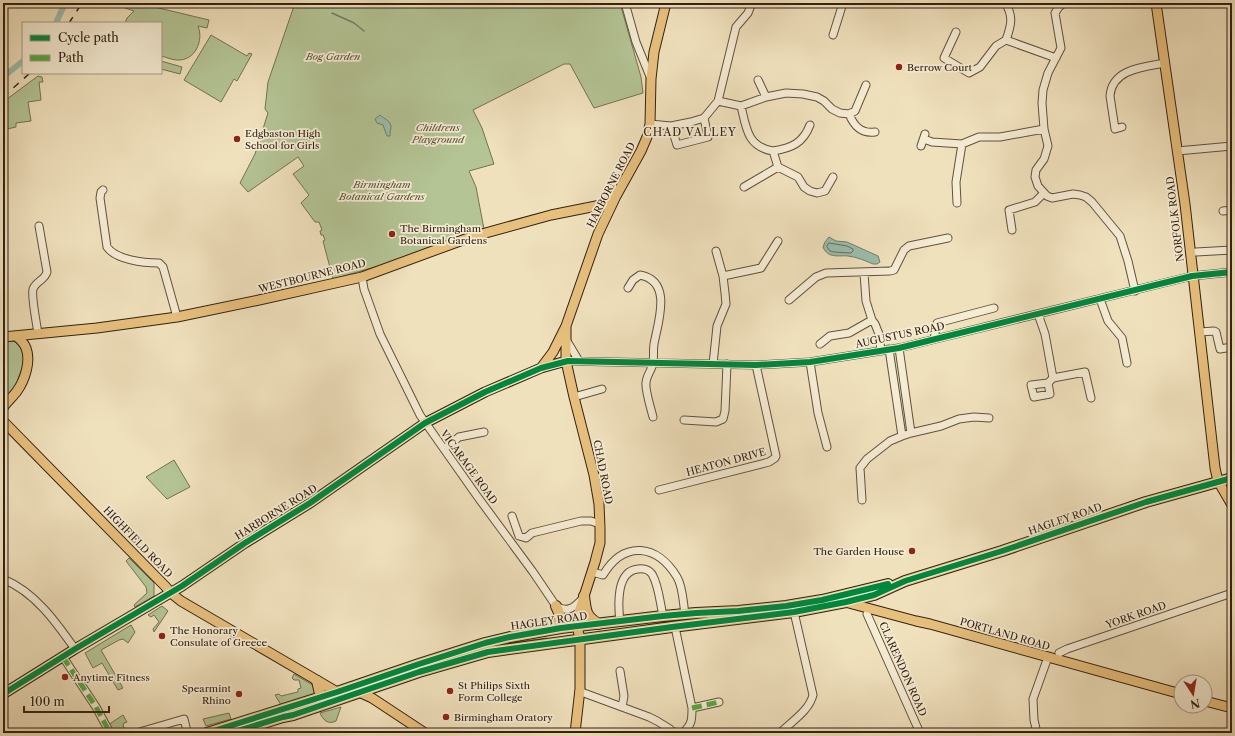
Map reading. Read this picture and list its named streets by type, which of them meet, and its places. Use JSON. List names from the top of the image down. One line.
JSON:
{"streets":{"highway":["HAGLEY ROAD"],"main road":["HARBORNE ROAD","NORFOLK ROAD","WESTBOURNE ROAD","CHAD ROAD","HIGHFIELD ROAD","PORTLAND ROAD"],"street":["AUGUSTUS ROAD","HEATON DRIVE","VICARAGE ROAD","YORK ROAD","CLARENDON ROAD"]},"crossings":[["HARBORNE ROAD","WESTBOURNE ROAD"],["HARBORNE ROAD","AUGUSTUS ROAD"],["HARBORNE ROAD","VICARAGE ROAD"],["HARBORNE ROAD","CHAD ROAD"],["HARBORNE ROAD","HIGHFIELD ROAD"],["NORFOLK ROAD","AUGUSTUS ROAD"],["NORFOLK ROAD","HAGLEY ROAD"],["WESTBOURNE ROAD","VICARAGE ROAD"],["AUGUSTUS ROAD","HEATON DRIVE"],["AUGUSTUS ROAD","CHAD ROAD"],["CHAD ROAD","HAGLEY ROAD"],["HAGLEY ROAD","HIGHFIELD ROAD"],["HAGLEY ROAD","PORTLAND ROAD"]],"districts":["CHAD VALLEY"],"parks":["Bog Garden","Childrens Playground","Birmingham Botanical Gardens"],"places":["Berrow Court","Edgbaston High School for Girls","The Birmingham Botanical Gardens","The Garden House","The Honorary Consulate of Greece","Anytime Fitness","St Philips Sixth Form College","Spearmint Rhino","Birmingham Oratory"],"legend":["Cycle path","Path"],"scale_bar":"100 m","north":"bottom"}
